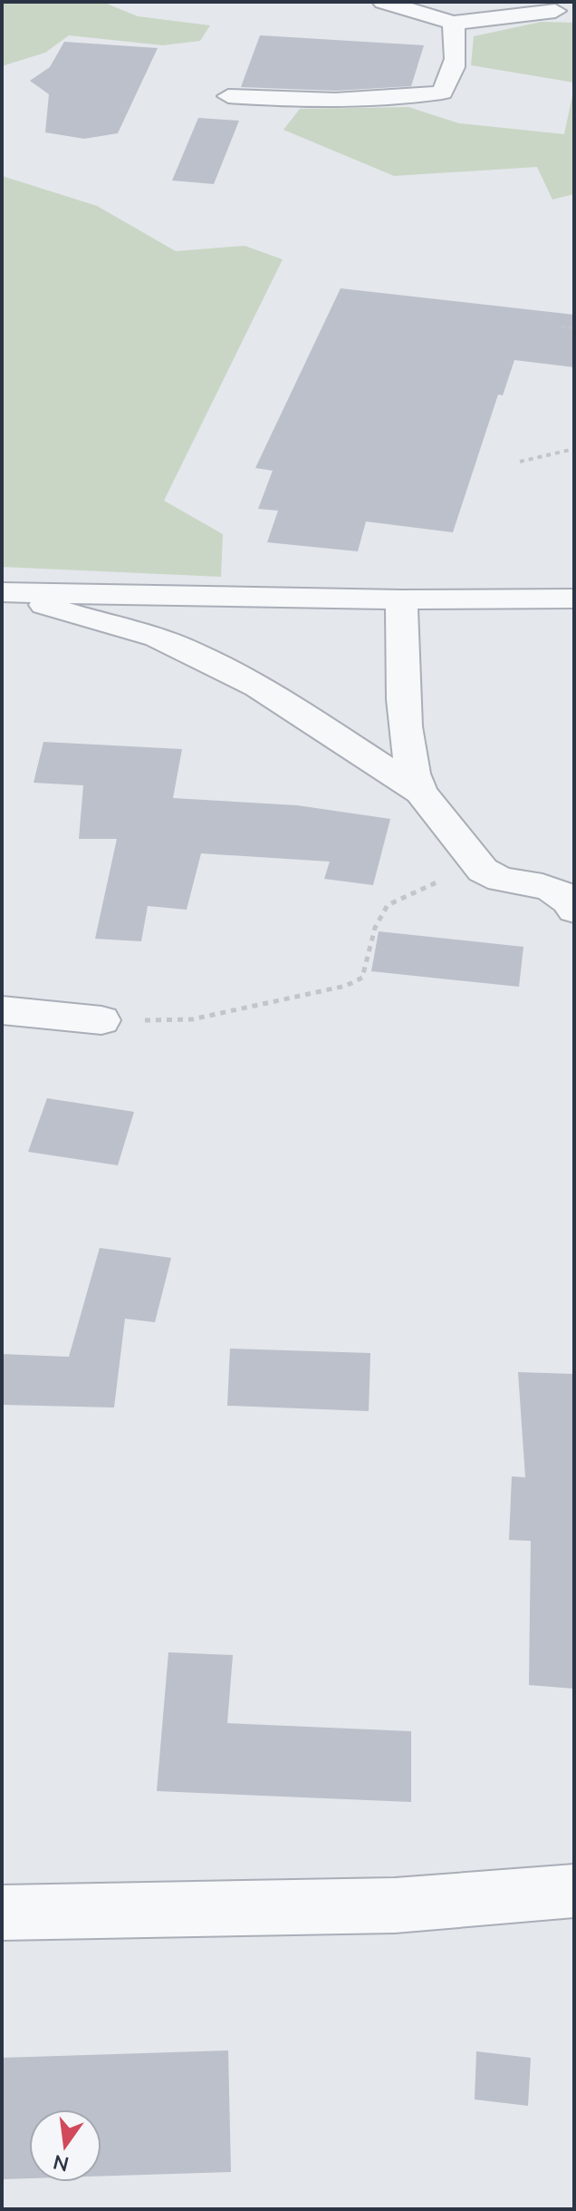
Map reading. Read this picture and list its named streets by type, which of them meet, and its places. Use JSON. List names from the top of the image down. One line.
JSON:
{"north":"bottom"}
